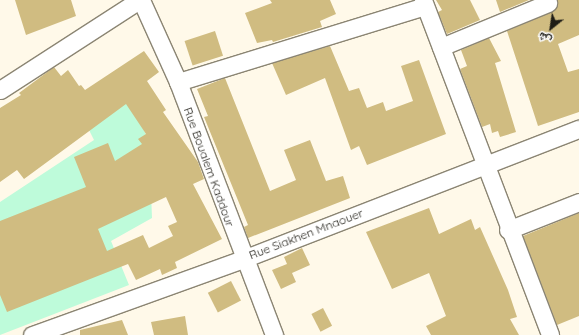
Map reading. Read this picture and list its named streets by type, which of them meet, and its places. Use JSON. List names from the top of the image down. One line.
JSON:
{"streets":{"street":["Rue Boualem Kaddour","Rue Siakhen Mnaouer"]},"crossings":[["Rue Boualem Kaddour","Rue Siakhen Mnaouer"]],"north":"bottom left"}
